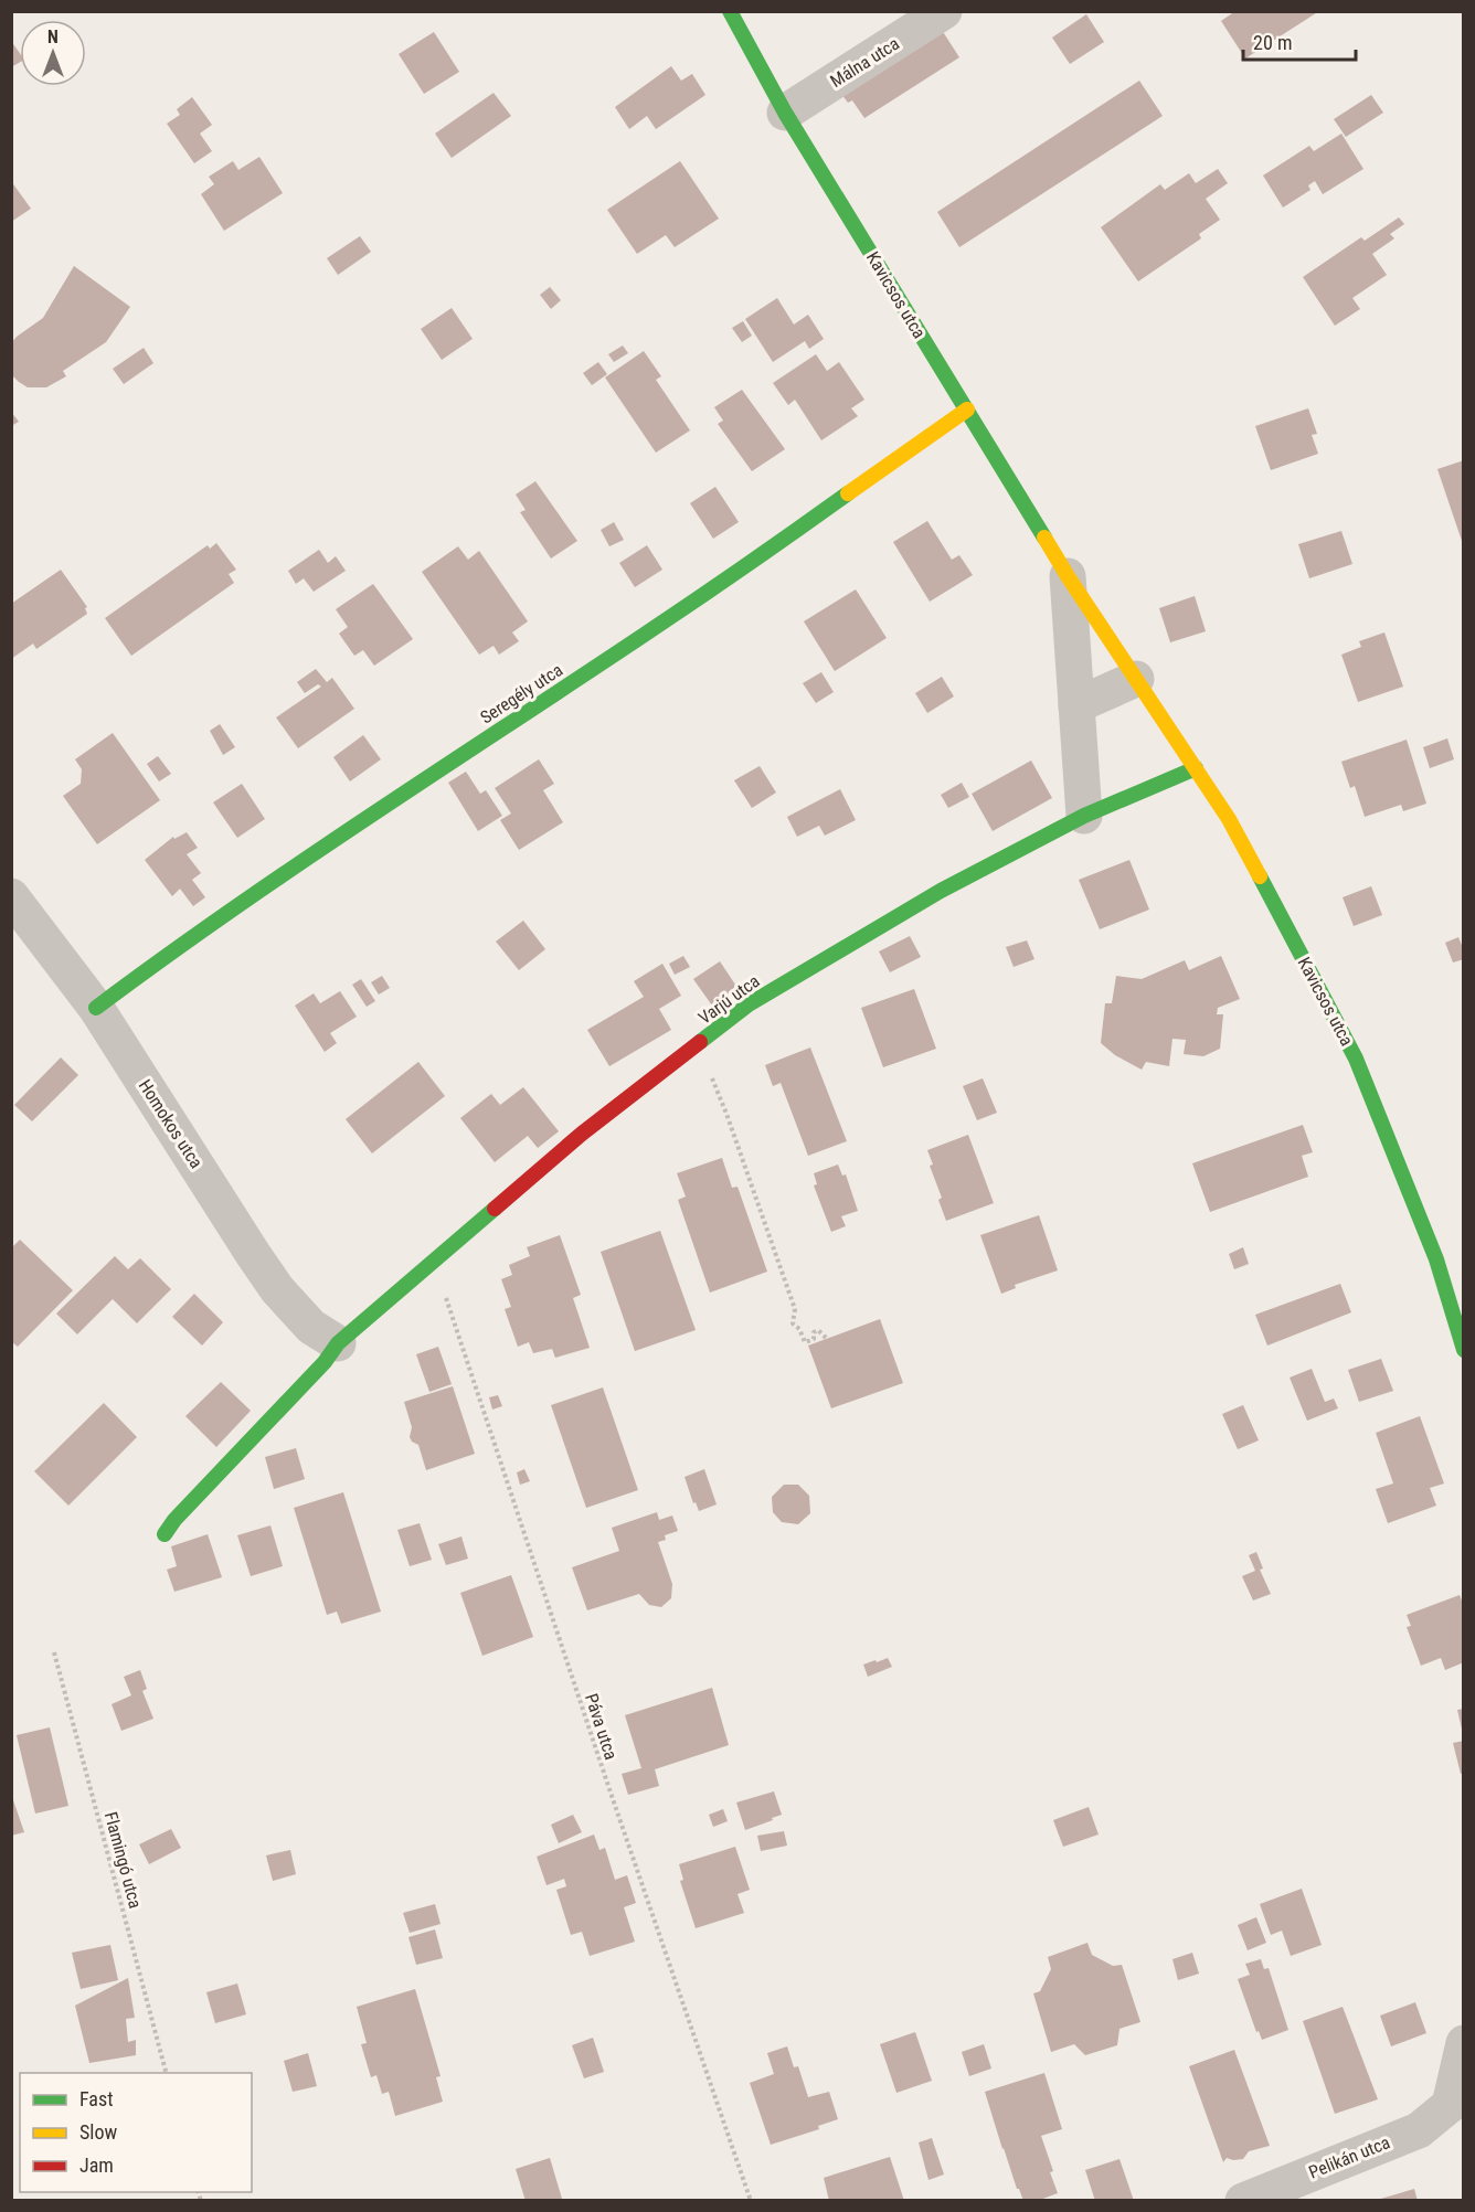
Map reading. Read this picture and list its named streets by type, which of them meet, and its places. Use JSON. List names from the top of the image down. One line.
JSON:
{"streets":{"street":["Málna utca","Kavicsos utca","Seregély utca","Varjú utca","Homokos utca","Pelikán utca"],"path":["Páva utca","Flamingó utca"]},"crossings":[["Málna utca","Kavicsos utca"],["Kavicsos utca","Seregély utca"],["Kavicsos utca","Varjú utca"],["Seregély utca","Homokos utca"],["Varjú utca","Homokos utca"],["Varjú utca","Páva utca"]],"legend":["Fast","Slow","Jam"],"scale_bar":"20 m","north":"top"}
